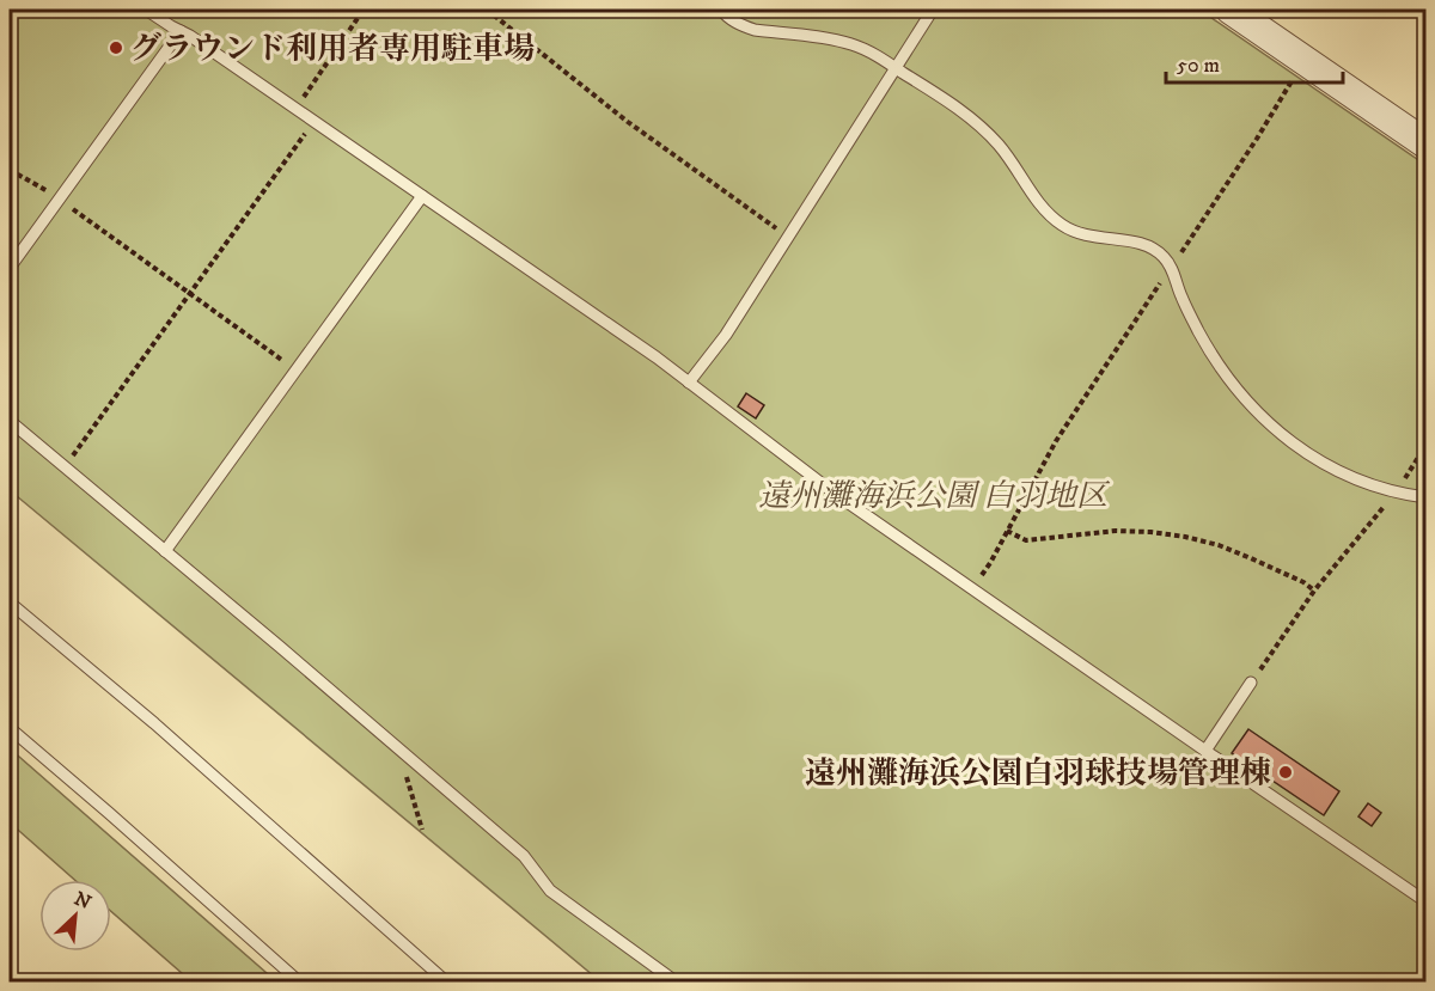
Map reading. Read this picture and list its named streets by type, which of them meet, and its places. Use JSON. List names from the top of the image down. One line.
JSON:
{"parks":["遠州灘海浜公園 白羽地区"],"places":["グラウンド利用者専用駐車場","遠州灘海浜公園白羽球技場管理棟"],"scale_bar":"50 m","north":"top right"}
